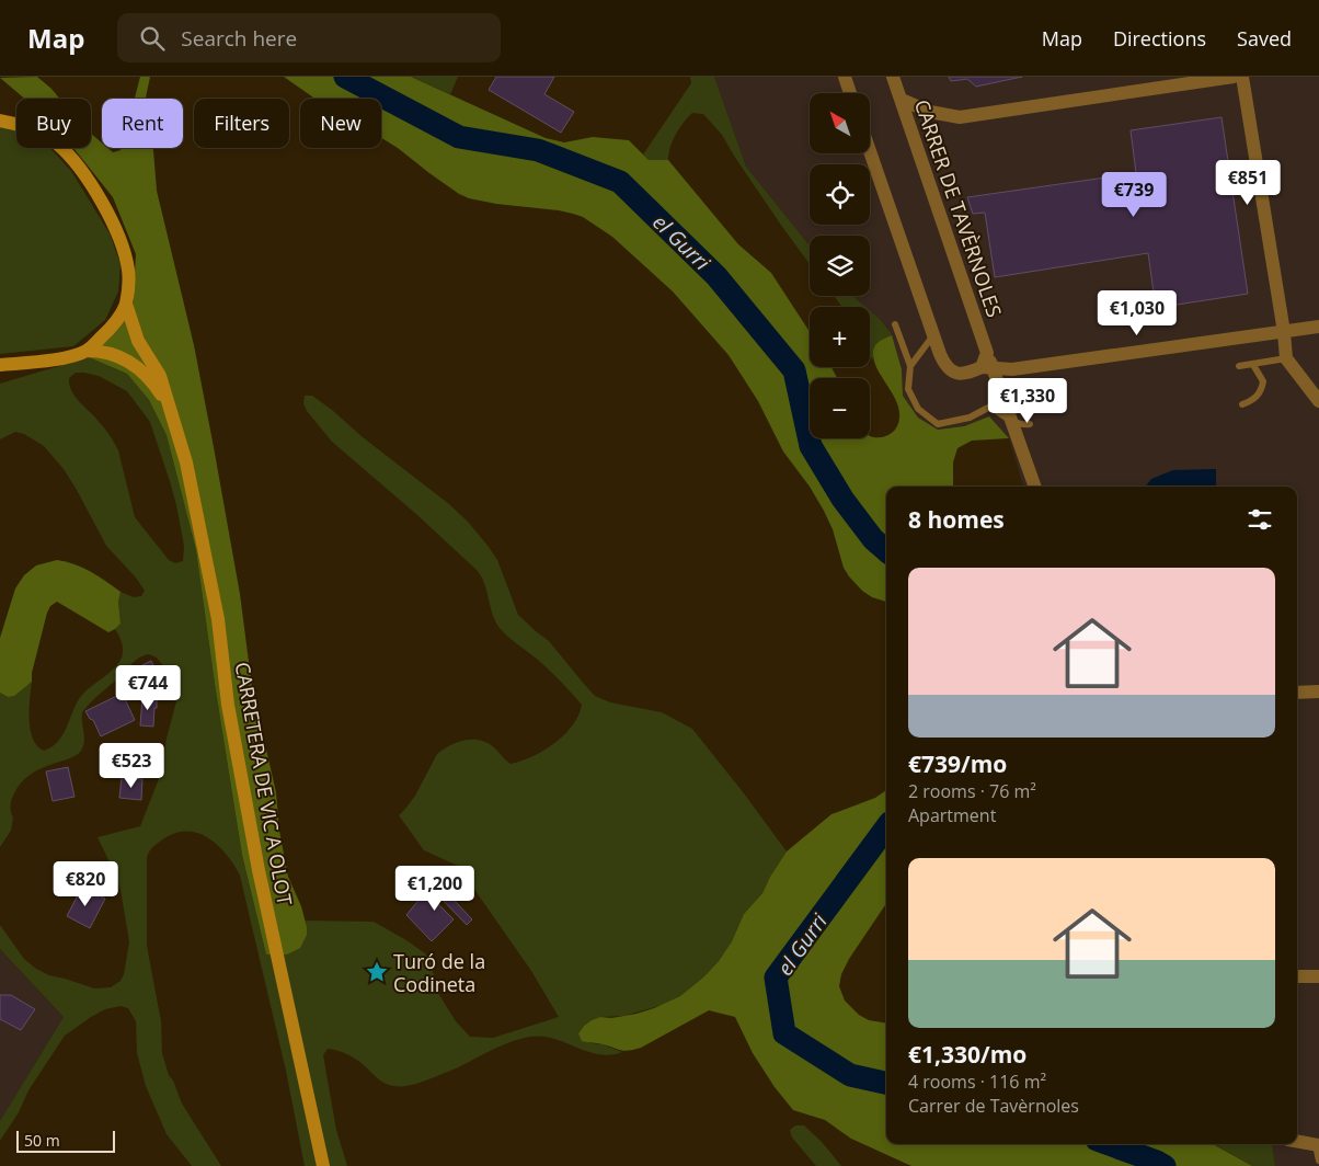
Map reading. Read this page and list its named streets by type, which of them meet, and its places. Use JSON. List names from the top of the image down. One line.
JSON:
{"streets":{"street":["CARRER DE TAVÈRNOLES","CARRETERA DE VIC A OLOT"]},"water":["el Gurri"],"places":{"place":["Turó de la Codineta"]},"scale_bar":"50 m","north":"top left","page":{"header":"Map","search":"Search here","nav":["Map","Directions","Saved"],"map_buttons":["+","−"],"chip":["Buy","Rent","Filters","New"],"price":["€851","€739","€1,030","€1,330","€744","€523","€820","€1,200"],"heading":"8 homes","list":[{"name":"€739/mo","note":"2 rooms · 76 m² · Apartment"},{"name":"€1,330/mo","note":"4 rooms · 116 m² · Carrer de Tavèrnoles"}],"scale":"50 m"}}
